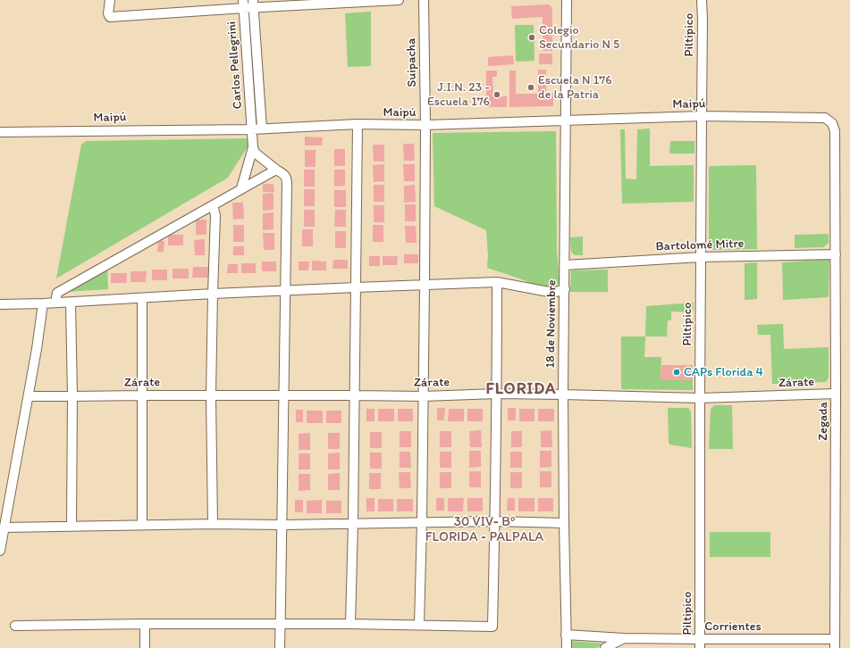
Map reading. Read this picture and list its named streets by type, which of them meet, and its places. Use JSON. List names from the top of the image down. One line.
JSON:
{"streets":{"street":["Piltipico","Suipacha","Carlos Pellegrini","Maipú","Bartolomé Mitre","18 de Noviembre","Zárate","Zegada","Corrientes"]},"crossings":[["Piltipico","Maipú"],["Piltipico","Bartolomé Mitre"],["Piltipico","Zárate"],["Piltipico","Corrientes"],["Suipacha","Maipú"],["Suipacha","Zárate"],["Carlos Pellegrini","Maipú"],["Maipú","18 de Noviembre"],["Maipú","Zegada"],["Bartolomé Mitre","18 de Noviembre"],["Bartolomé Mitre","Zegada"],["18 de Noviembre","Zárate"],["18 de Noviembre","Corrientes"],["Zárate","Zegada"],["Zegada","Corrientes"]],"districts":["FLORIDA","30 VIV- Bº FLORIDA - PALPALA"],"places":["Colegio Secundario N 5","Escuela N 176 de la Patria","J.I.N. 23 - Escuela 176","CAPs Florida 4"]}
